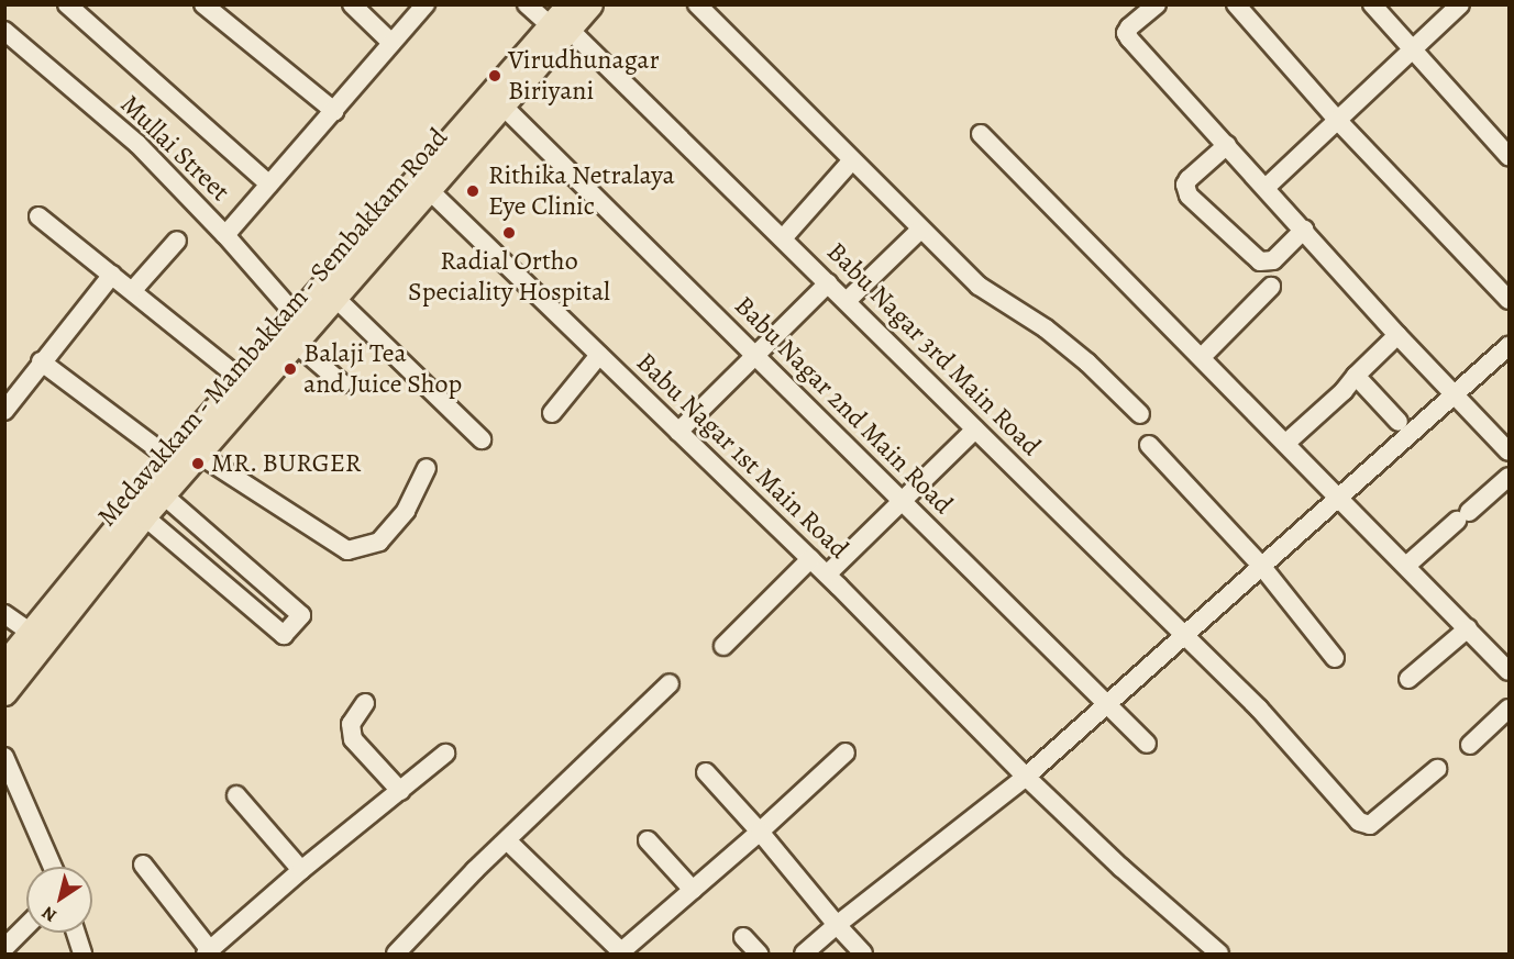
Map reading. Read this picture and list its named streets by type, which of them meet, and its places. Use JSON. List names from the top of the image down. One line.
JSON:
{"streets":{"main road":["Medavakkam - Mambakkam - Sembakkam Road"],"street":["Mullai Street","Babu Nagar 3rd Main Road","Babu Nagar 2nd Main Road","Babu Nagar 1st Main Road"]},"crossings":[["Mullai Street","Medavakkam - Mambakkam - Sembakkam Road"],["Medavakkam - Mambakkam - Sembakkam Road","Babu Nagar 3rd Main Road"],["Medavakkam - Mambakkam - Sembakkam Road","Babu Nagar 2nd Main Road"],["Medavakkam - Mambakkam - Sembakkam Road","Babu Nagar 1st Main Road"]],"places":["Virudhunagar Biriyani","Rithika Netralaya Eye Clinic","Radial Ortho Speciality Hospital","Balaji Tea and Juice Shop","MR. BURGER"],"north":"bottom left"}
